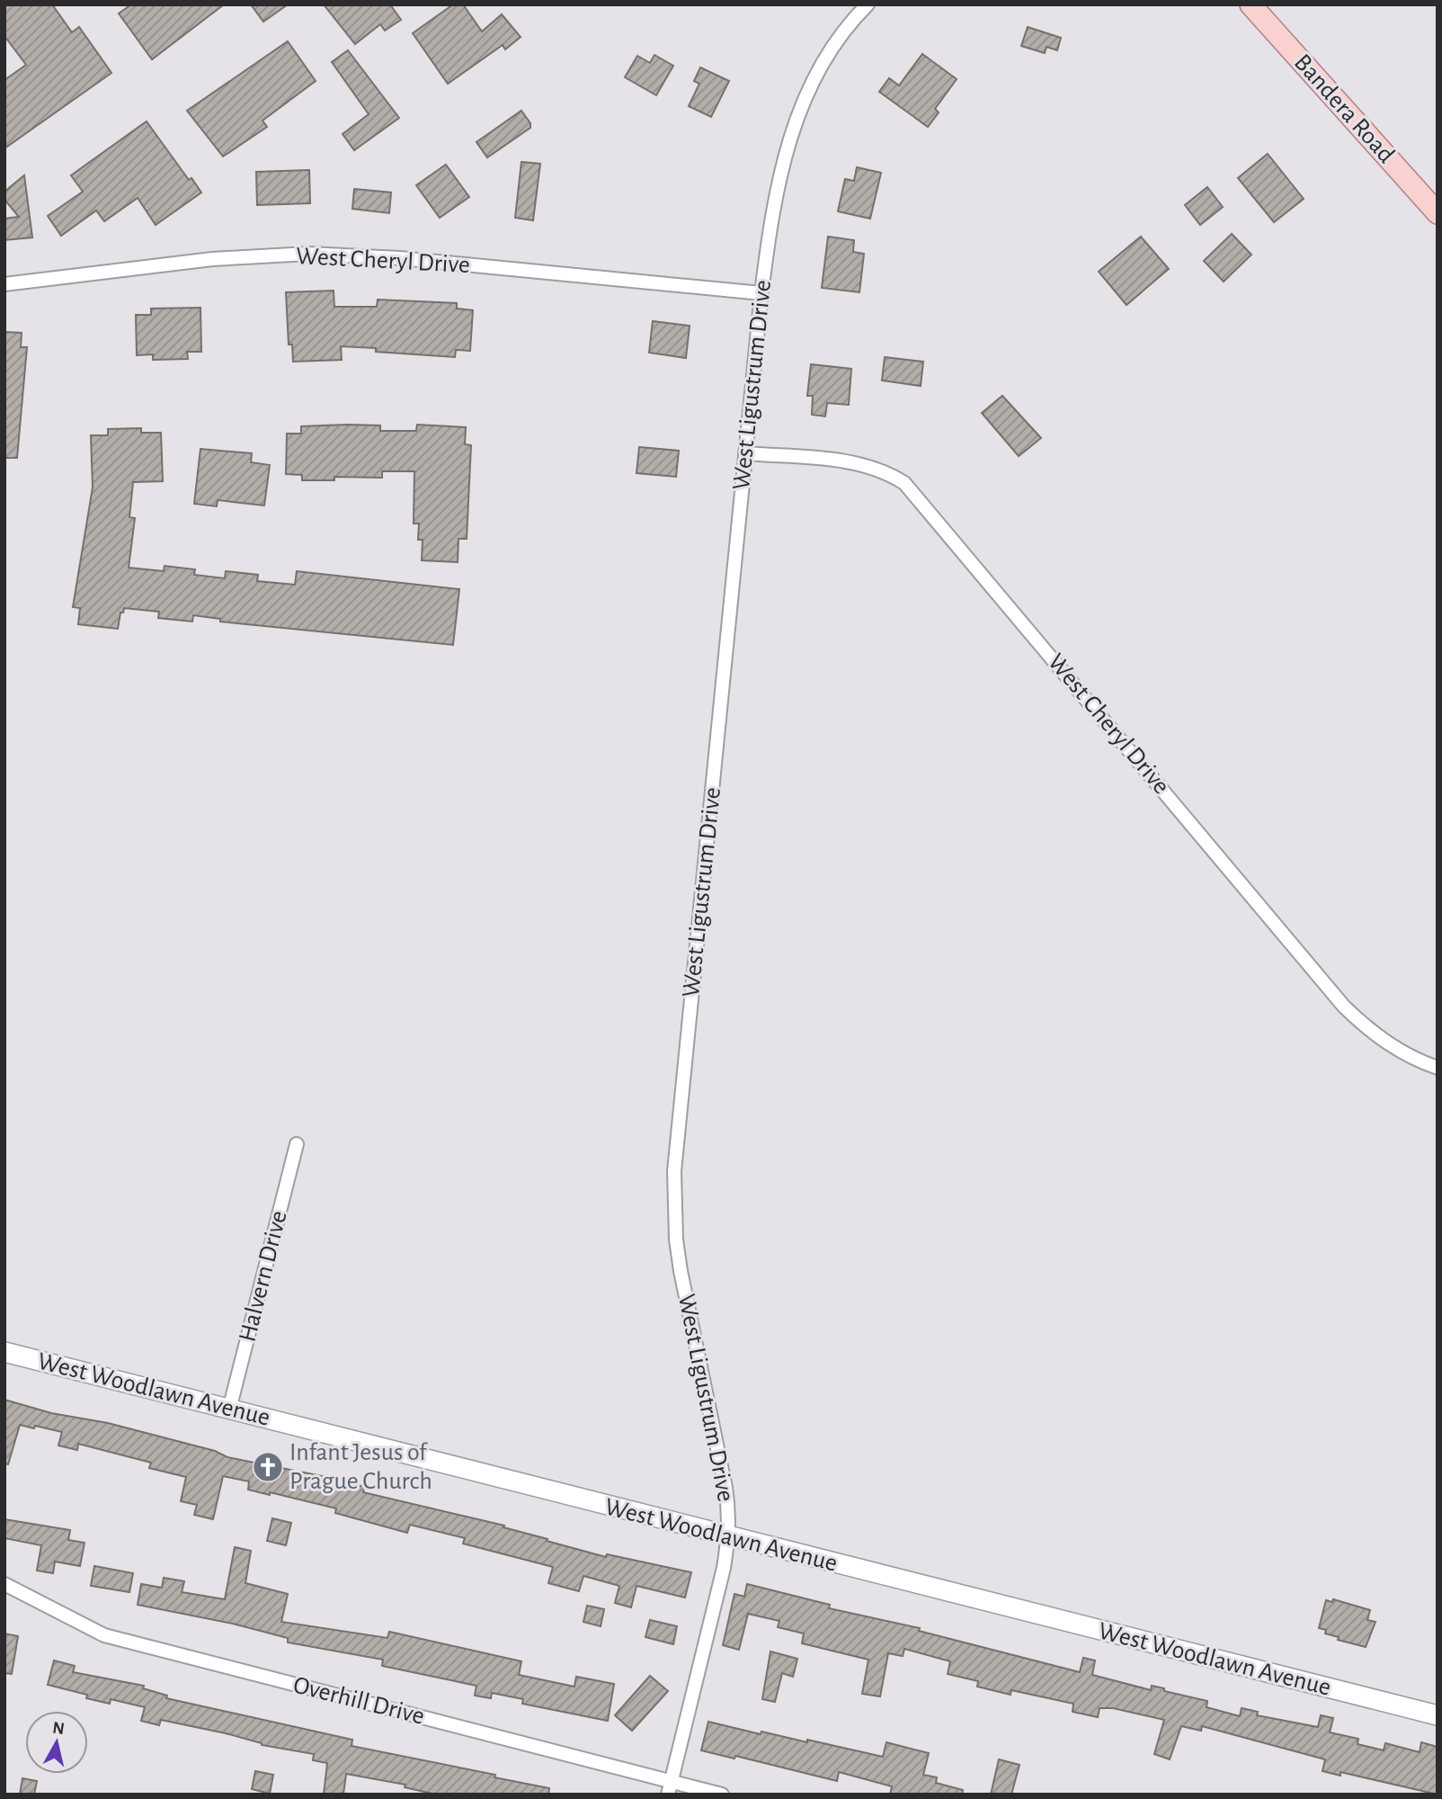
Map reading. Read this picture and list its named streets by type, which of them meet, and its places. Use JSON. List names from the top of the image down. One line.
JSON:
{"streets":{"main road":["Bandera Road"],"street":["West Cheryl Drive","West Ligustrum Drive","Halvern Drive","West Woodlawn Avenue","Overhill Drive"]},"crossings":[["West Cheryl Drive","West Ligustrum Drive"],["West Ligustrum Drive","West Woodlawn Avenue"],["West Ligustrum Drive","Overhill Drive"],["Halvern Drive","West Woodlawn Avenue"]],"places":{"church":["Infant Jesus of Prague Church"]},"north":"top"}
